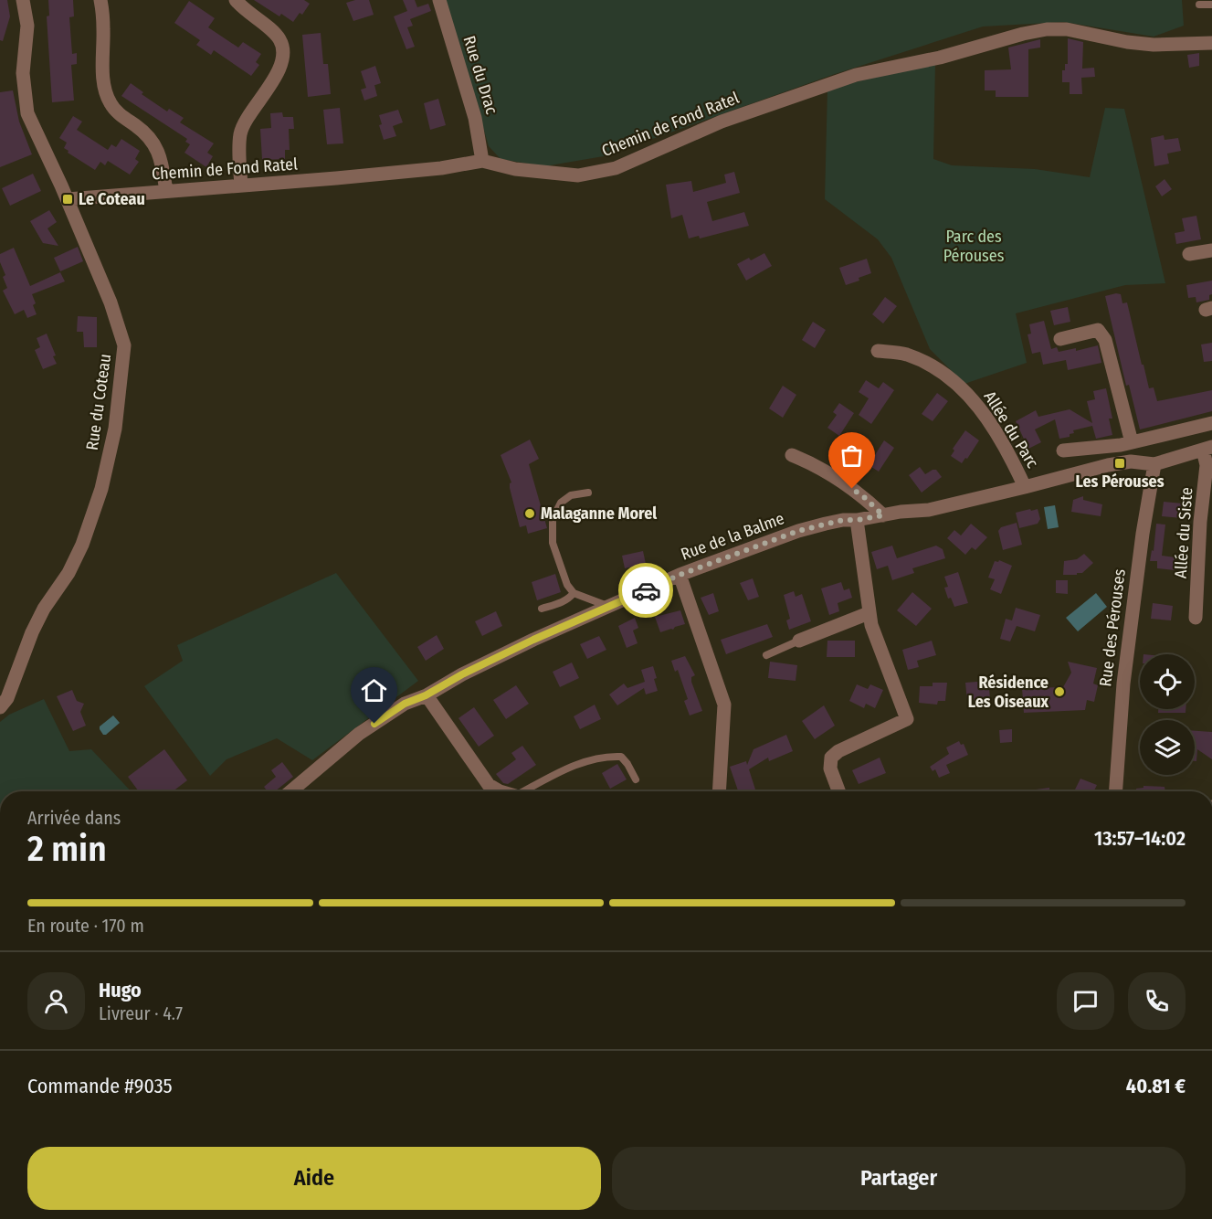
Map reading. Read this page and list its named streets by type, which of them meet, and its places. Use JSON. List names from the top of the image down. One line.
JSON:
{"streets":{"street":["Rue du Drac","Chemin de Fond Ratel","Rue du Coteau","Allée du Parc","Allée du Siste","Rue de la Balme","Rue des Pérouses"]},"crossings":[["Rue du Drac","Chemin de Fond Ratel"],["Chemin de Fond Ratel","Rue du Coteau"],["Allée du Parc","Rue de la Balme"],["Allée du Siste","Rue de la Balme"],["Rue de la Balme","Rue des Pérouses"]],"parks":["Parc des Pérouses"],"places":{"transit":["Le Coteau","Les Pérouses"],"other":["Malaganne Morel","Résidence Les Oiseaux"]},"page":{"heading":["2 min","Arrivée dans","13:57–14:02"],"panel":["Hugo","Livreur · 4.7","Commande #9035","40.81 €"],"bar":"En route · 170 m","buttons":["Aide","Partager"]}}
